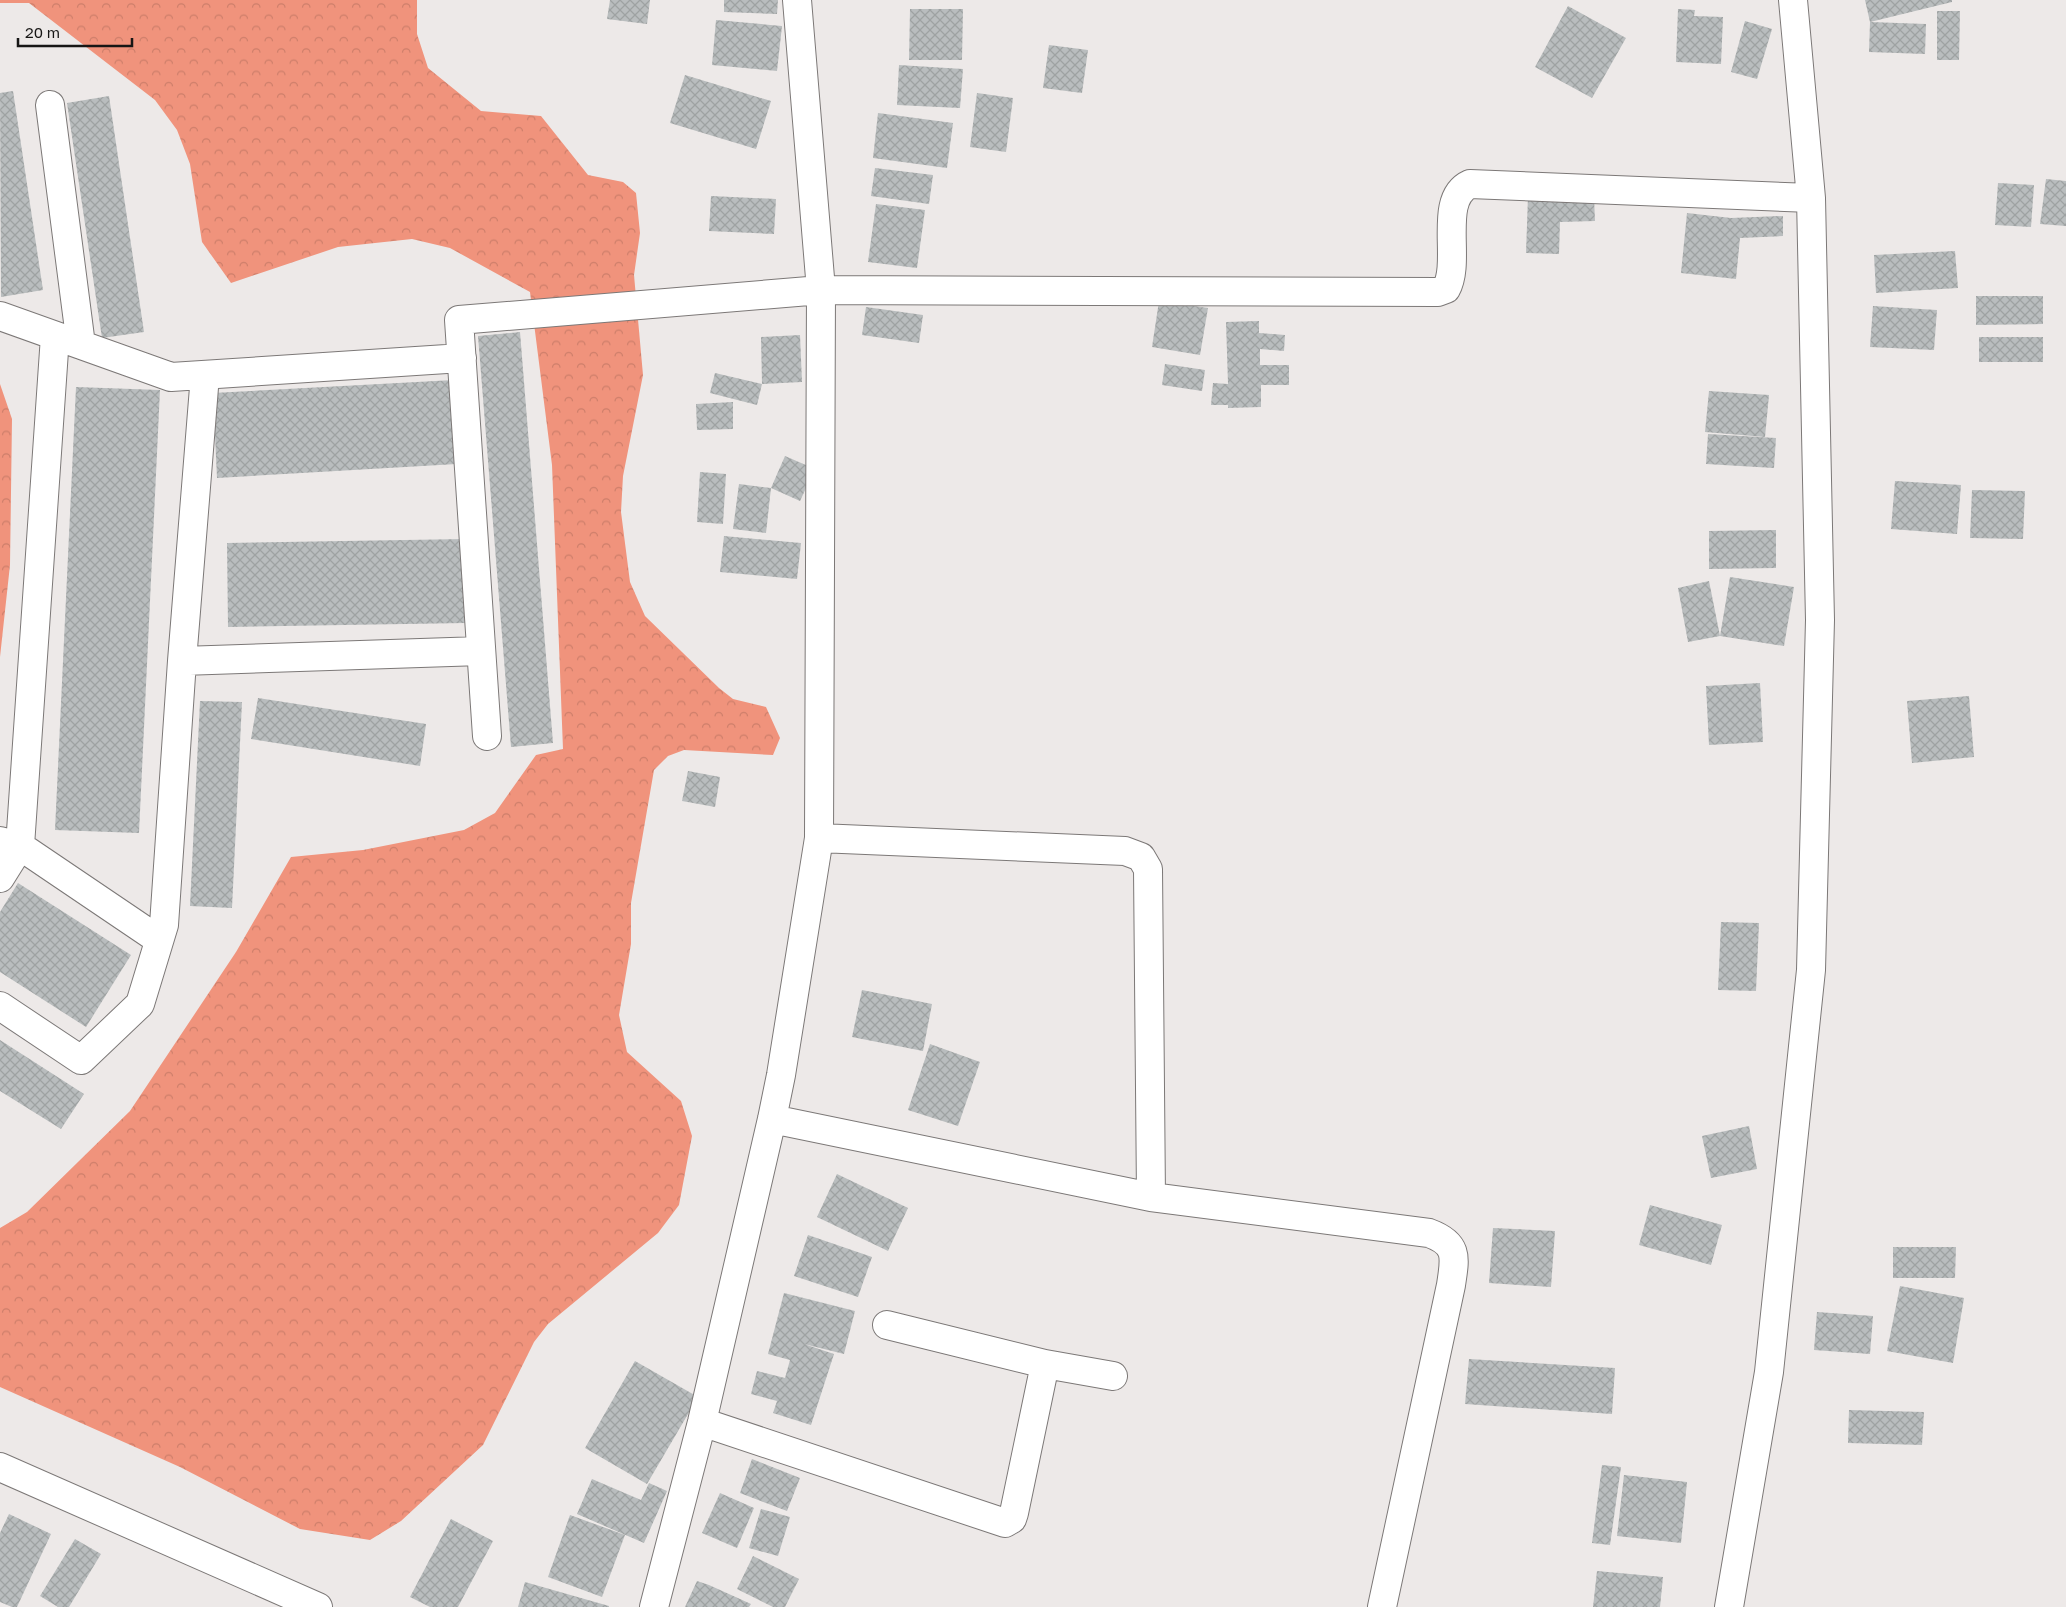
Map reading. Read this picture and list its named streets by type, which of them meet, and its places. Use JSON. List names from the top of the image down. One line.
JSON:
{"scale_bar":"20 m"}
